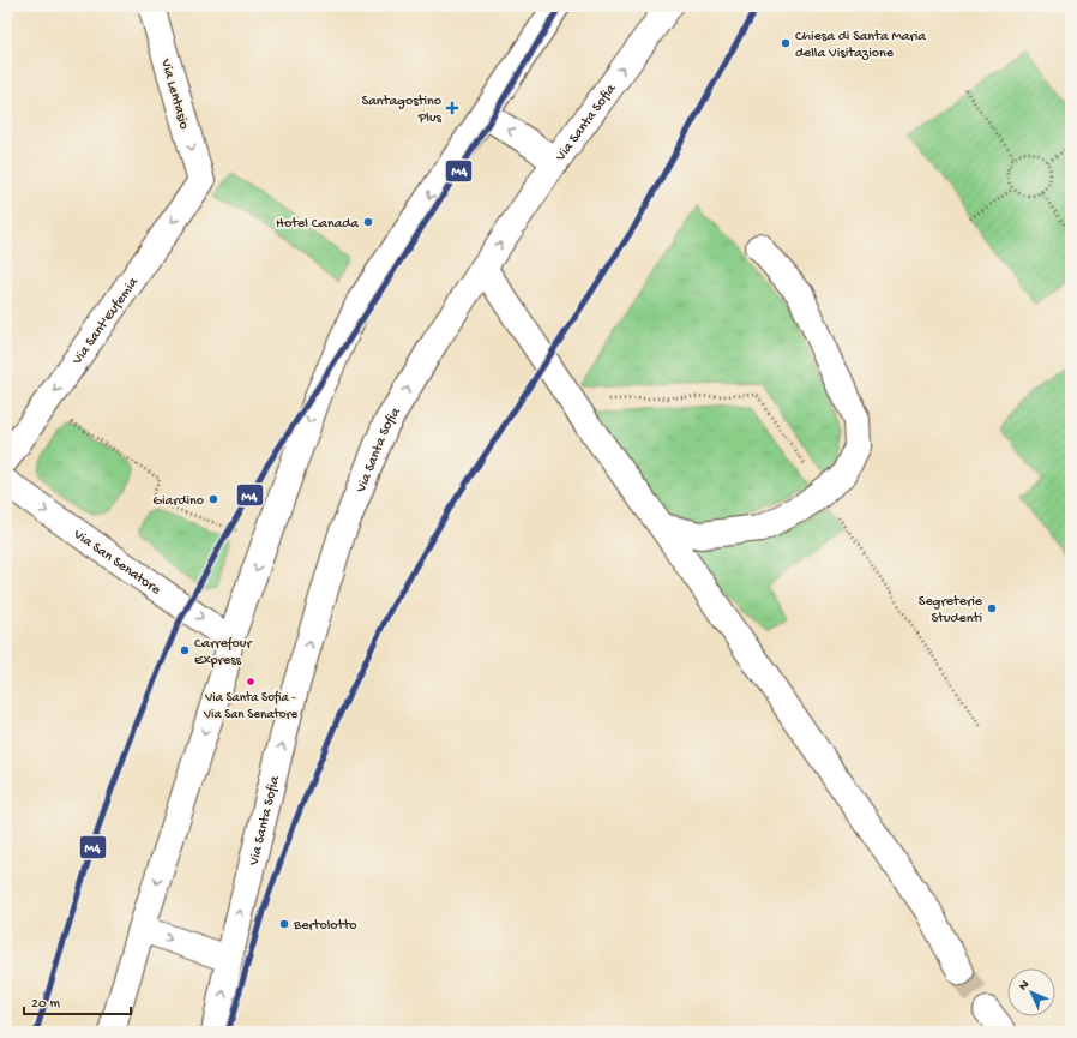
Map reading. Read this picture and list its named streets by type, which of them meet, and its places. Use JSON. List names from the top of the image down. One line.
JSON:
{"streets":{"street":["Via Lentasio","Via Santa Sofia","Via Sant'Eufemia","Via San Senatore"]},"crossings":[["Via Lentasio","Via Sant'Eufemia"]],"one_way":["Via Lentasio","Via San Senatore"],"places":{"other":["Chiesa di Santa Maria della Visitazione","Hotel Canada","Giardino","Segreterie Studenti","Carrefour Express","Via Santa Sofia - Via San Senatore","Bertolotto"],"health":["Santagostino Plus"]},"lines":["transit line M4"],"scale_bar":"20 m","north":"top left"}
